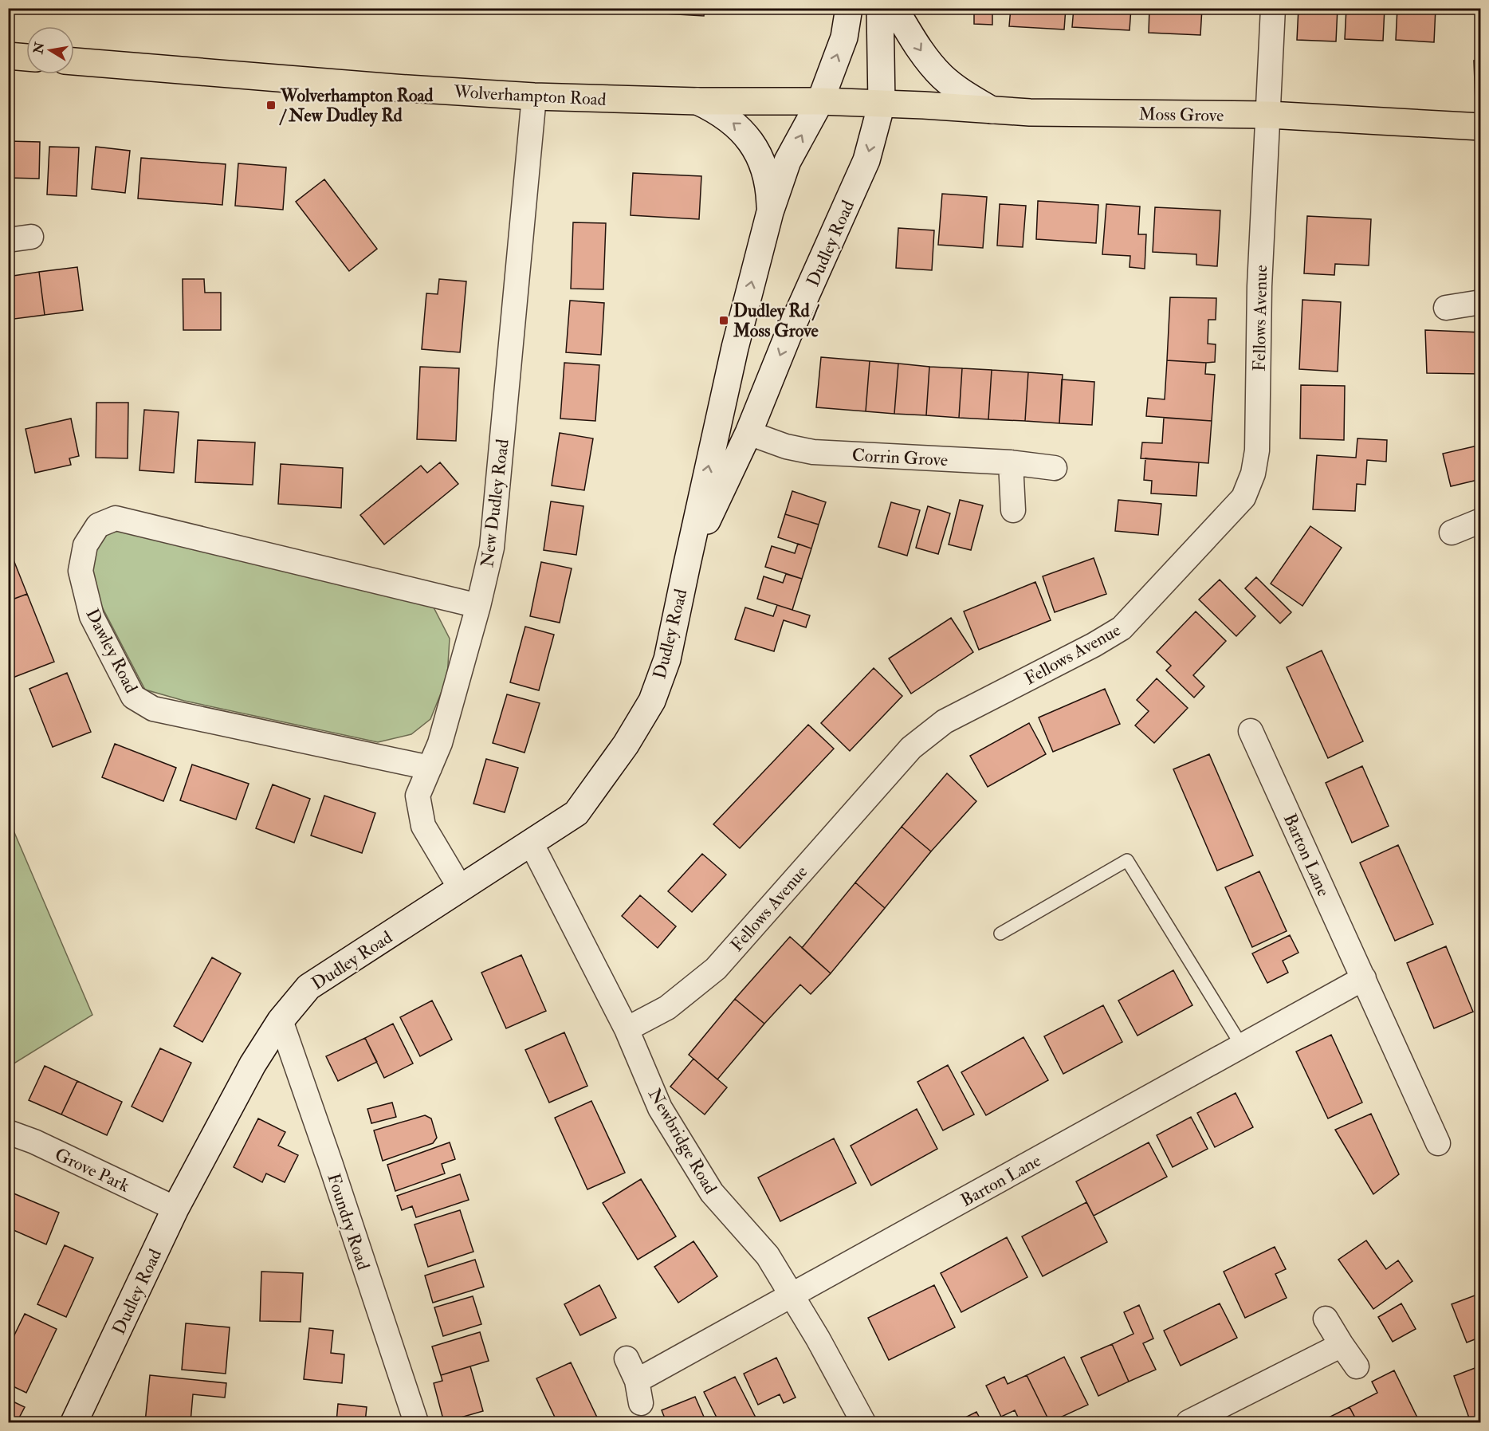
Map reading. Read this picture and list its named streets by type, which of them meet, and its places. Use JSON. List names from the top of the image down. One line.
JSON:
{"streets":{"highway":["Wolverhampton Road","Moss Grove"],"main road":["Dudley Road"],"street":["Fellows Avenue","Corrin Grove","New Dudley Road","Dawley Road","Barton Lane","Newbridge Road","Grove Park","Foundry Road"]},"crossings":[["Wolverhampton Road","Moss Grove"],["Wolverhampton Road","Dudley Road"],["Wolverhampton Road","New Dudley Road"],["Moss Grove","Dudley Road"],["Moss Grove","Fellows Avenue"],["Dudley Road","Corrin Grove"],["Dudley Road","New Dudley Road"],["Dudley Road","Newbridge Road"],["Dudley Road","Grove Park"],["Dudley Road","Foundry Road"],["Fellows Avenue","Newbridge Road"],["New Dudley Road","Dawley Road"],["Barton Lane","Newbridge Road"]],"places":{"transit":["Wolverhampton Road / New Dudley Rd","Dudley Rd / Moss Grove"]},"north":"left"}
